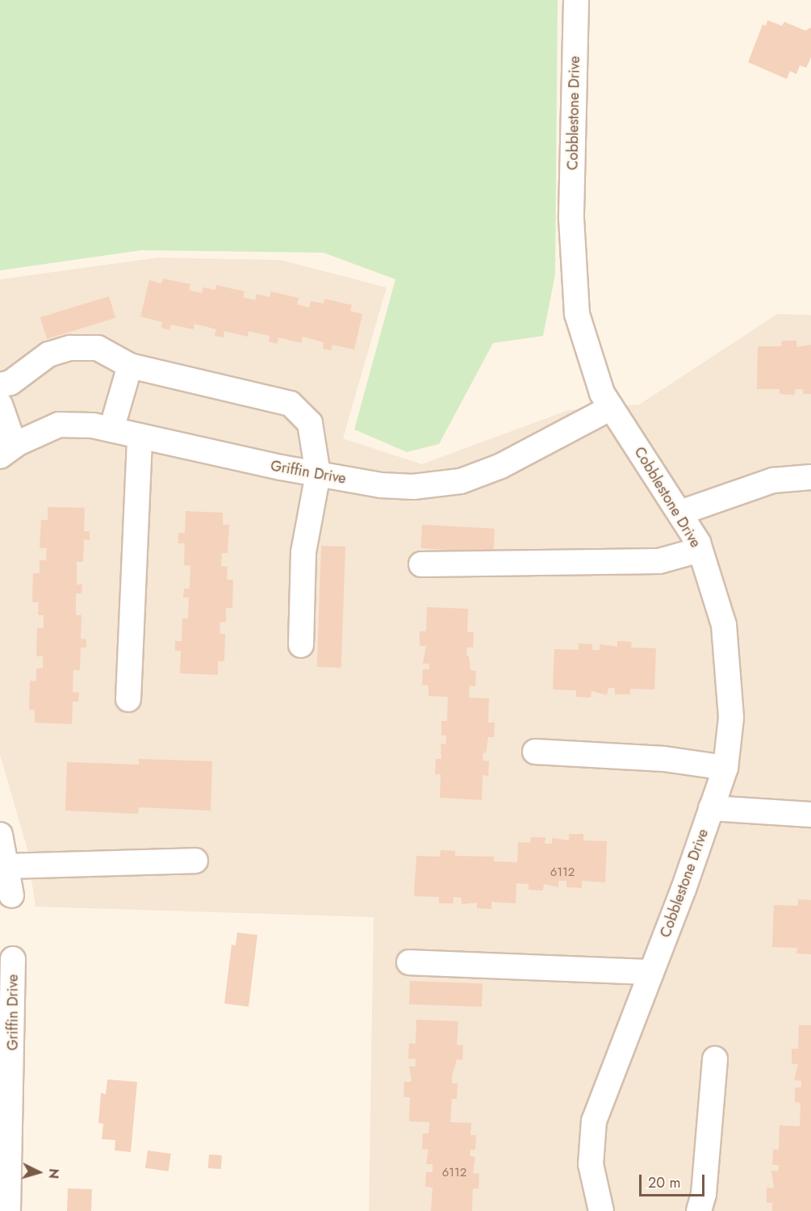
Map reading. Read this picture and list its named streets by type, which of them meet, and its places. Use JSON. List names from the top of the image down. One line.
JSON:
{"streets":{"street":["Cobblestone Drive","Griffin Drive"]},"crossings":[["Cobblestone Drive","Griffin Drive"]],"house_numbers":["6112","6112"],"scale_bar":"20 m","north":"right"}
